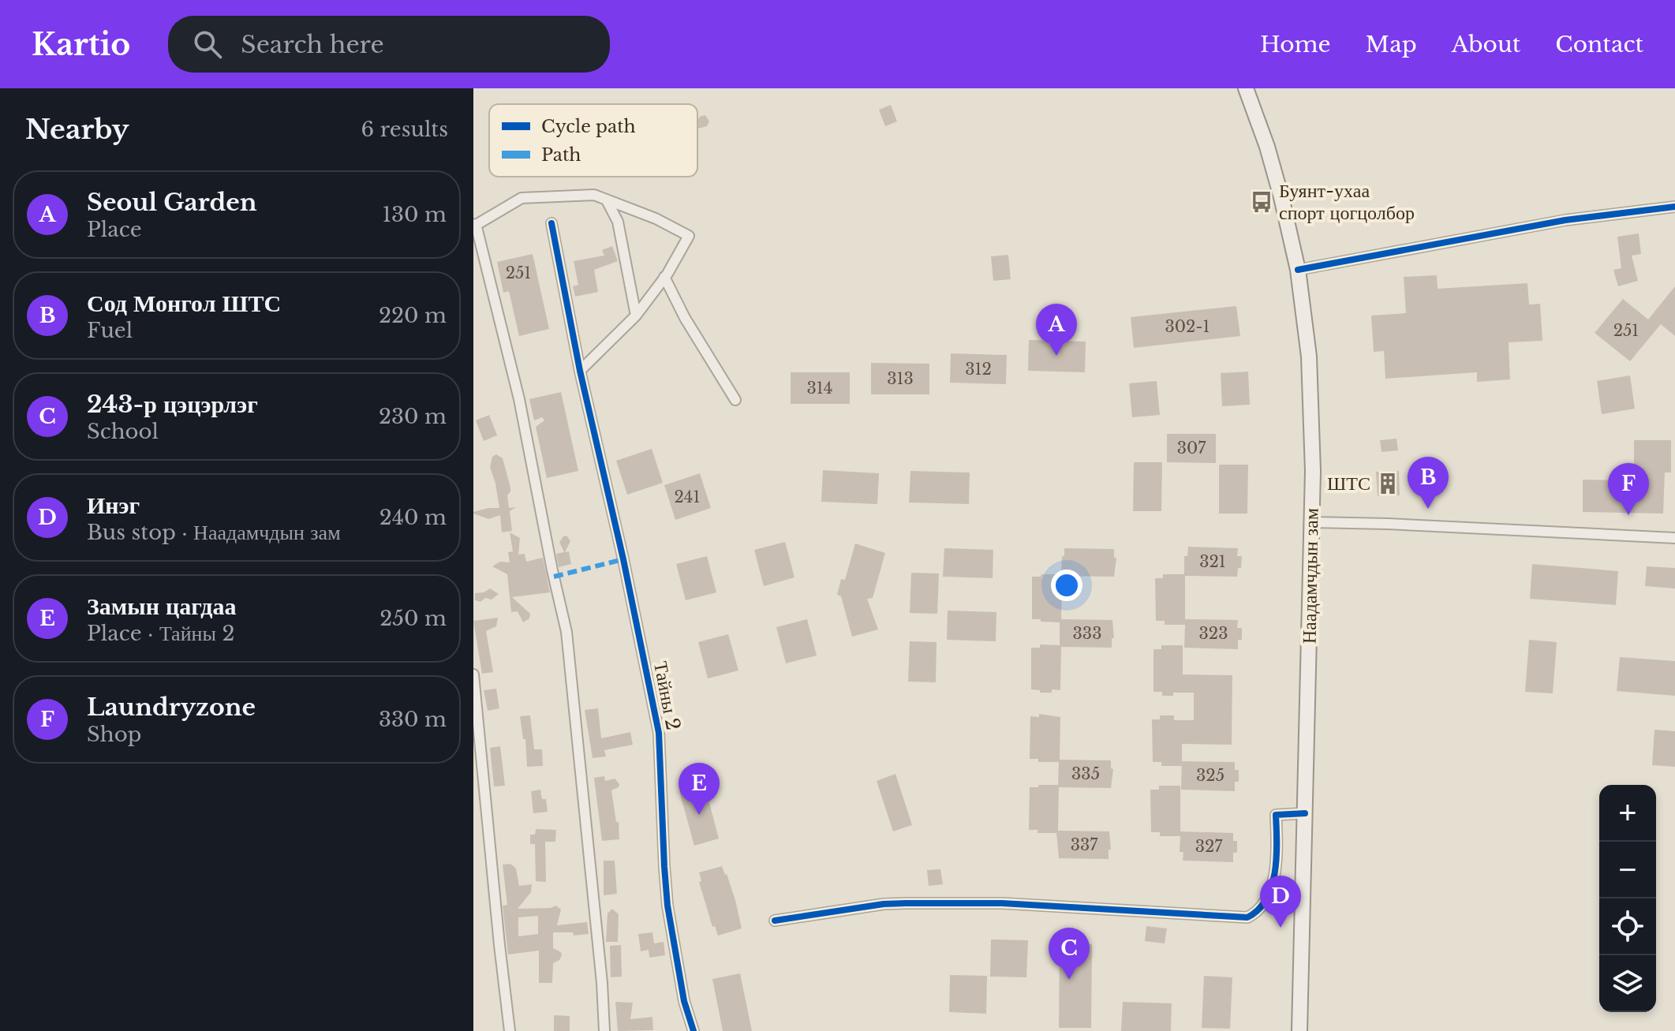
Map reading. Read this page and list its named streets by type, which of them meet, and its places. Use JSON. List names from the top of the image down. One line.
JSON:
{"streets":{"main road":["Наадамчдын зам"],"street":["Тайны 2"]},"places":{"bus stop":["Буянт-ухаа спорт цогцолбор"],"building":["ШТС"]},"house_numbers":["251","302-1","251","312","313","314","307","241","321","333","323","335","325","337","327"],"legend":["Cycle path","Path"],"page":{"header":"Kartio","search":"Search here","nav":["Home","Map","About","Contact"],"heading":["Nearby","6 results"],"list":[{"mark":"A","name":"Seoul Garden","note":"Place","value":"130 m"},{"mark":"B","name":"Сод Монгол ШТС","note":"Fuel","value":"220 m"},{"mark":"C","name":"243-р цэцэрлэг","note":"School","value":"230 m"},{"mark":"D","name":"Инэг","note":"Bus stop · Наадамчдын зам","value":"240 m"},{"mark":"E","name":"Замын цагдаа","note":"Place · Тайны 2","value":"250 m"},{"mark":"F","name":"Laundryzone","note":"Shop","value":"330 m"}],"pins":["A","B","F","E","D","C"],"map_buttons":["+","−"]}}
